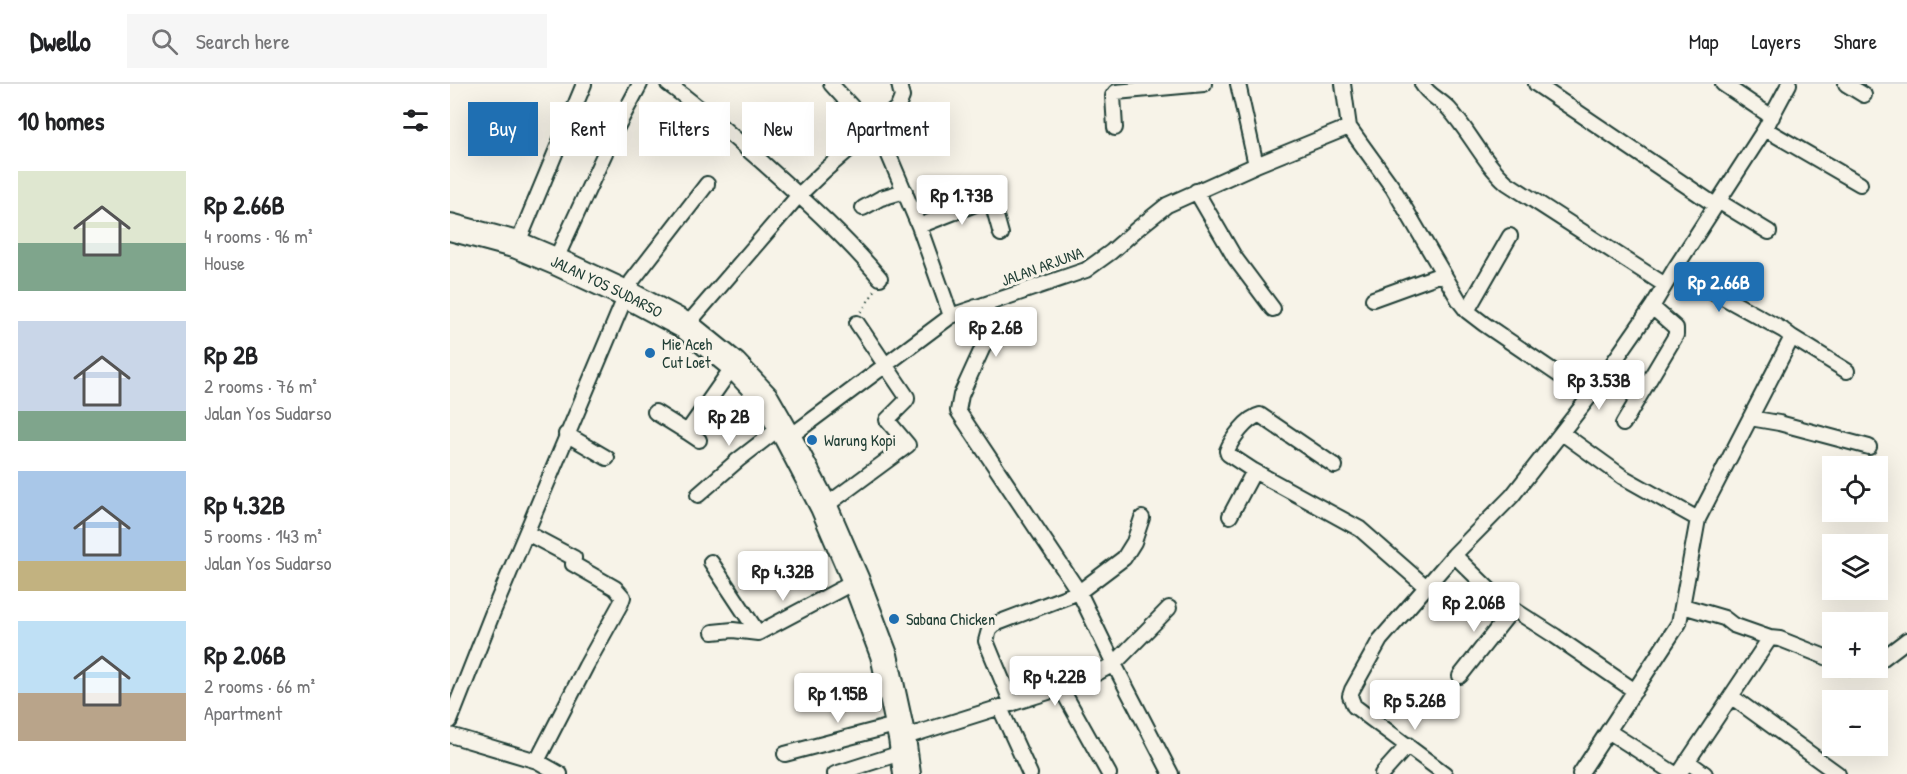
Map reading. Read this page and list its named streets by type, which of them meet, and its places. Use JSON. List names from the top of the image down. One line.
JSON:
{"streets":{"highway":["JALAN YOS SUDARSO"],"street":["JALAN ARJUNA"]},"crossings":[["JALAN ARJUNA","JALAN YOS SUDARSO"]],"places":["Mie Aceh Cut Loet","Warung Kopi","Sabana Chicken"],"page":{"header":"Dwello","search":"Search here","nav":["Map","Layers","Share"],"heading":"10 homes","chip":["Buy","Rent","Filters","New","Apartment"],"list":[{"name":"Rp 2.66B","note":"4 rooms · 96 m² · House"},{"name":"Rp 2B","note":"2 rooms · 76 m² · Jalan Yos Sudarso"},{"name":"Rp 4.32B","note":"5 rooms · 143 m² · Jalan Yos Sudarso"},{"name":"Rp 2.06B","note":"2 rooms · 66 m² · Apartment"}],"price":["Rp 1.73B","Rp 2.66B","Rp 2.6B","Rp 3.53B","Rp 2B","Rp 4.32B","Rp 2.06B","Rp 4.22B","Rp 1.95B","Rp 5.26B"],"map_buttons":["+","−"]}}
